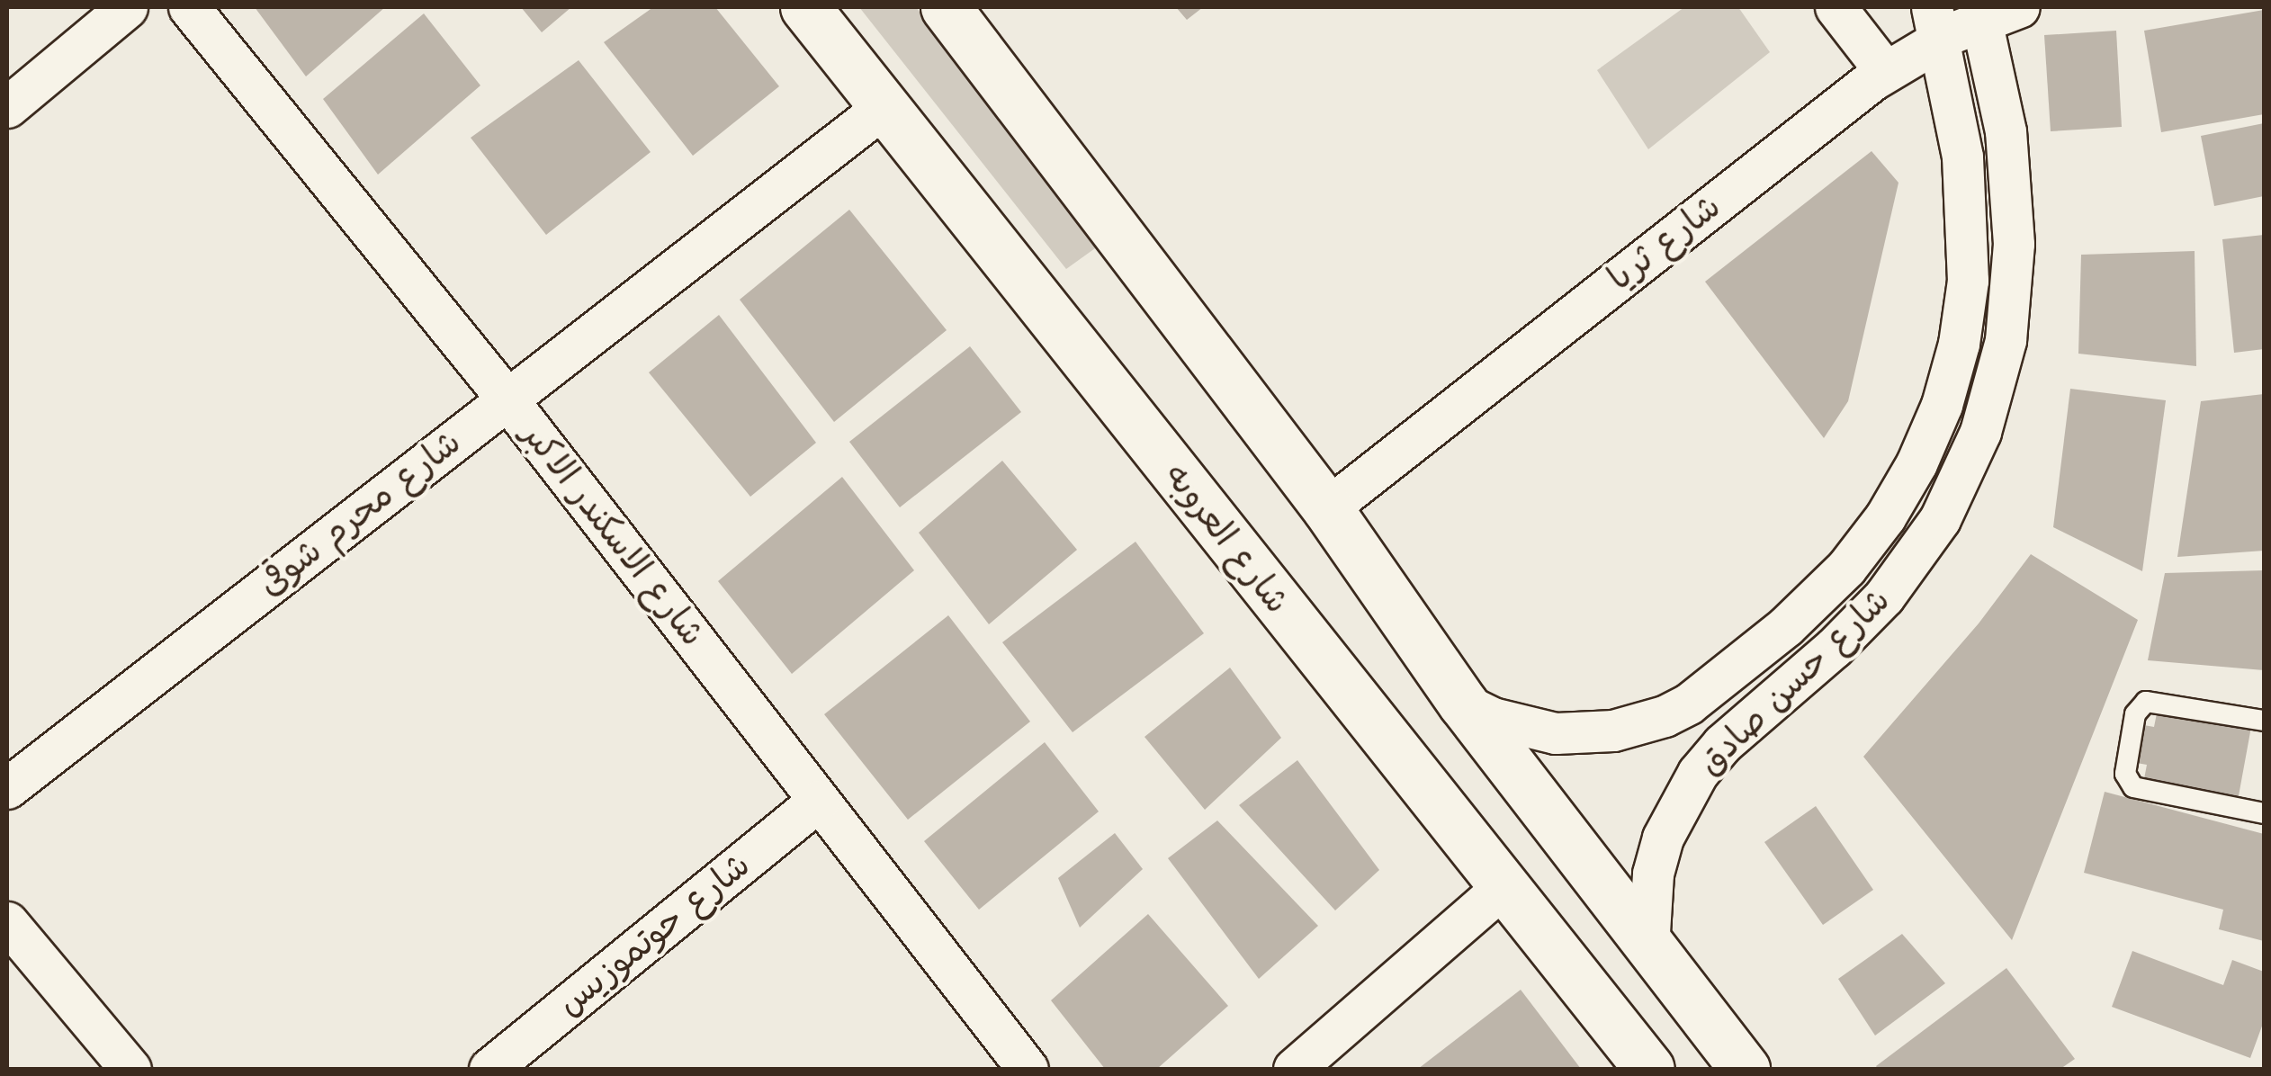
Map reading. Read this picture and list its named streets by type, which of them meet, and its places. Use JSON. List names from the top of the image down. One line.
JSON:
{"streets":{"highway":["شارع العروبه"],"street":["شارع ثريا","شارع محرم شوقى","شارع الاسكندر الاكبر","شارع حسن صادق","شارع حوتموزيس"]},"crossings":[["شارع ثريا","شارع حسن صادق"],["شارع محرم شوقى","شارع الاسكندر الاكبر"],["شارع محرم شوقى","شارع العروبه"],["شارع الاسكندر الاكبر","شارع حوتموزيس"]]}
